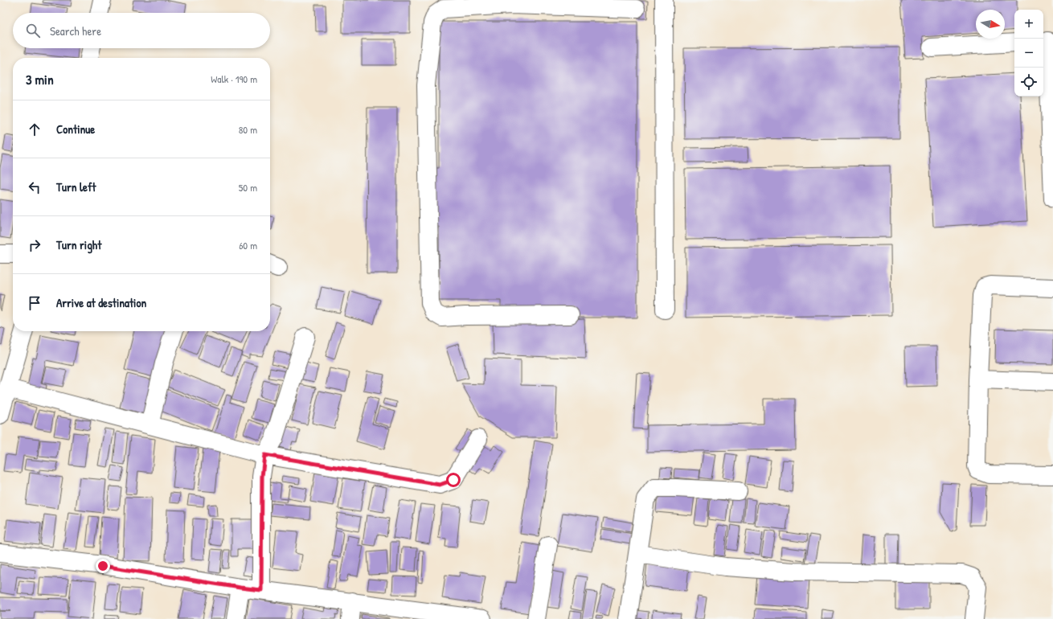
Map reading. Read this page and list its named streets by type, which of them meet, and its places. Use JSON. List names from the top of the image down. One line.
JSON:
{"north":"right","page":{"map_buttons":["+","−"],"search":"Search here","heading":["3 min","Walk · 190 m"],"list":[["Continue","80 m"],["Turn left","50 m"],["Turn right","60 m"],"Arrive at destination"]}}
